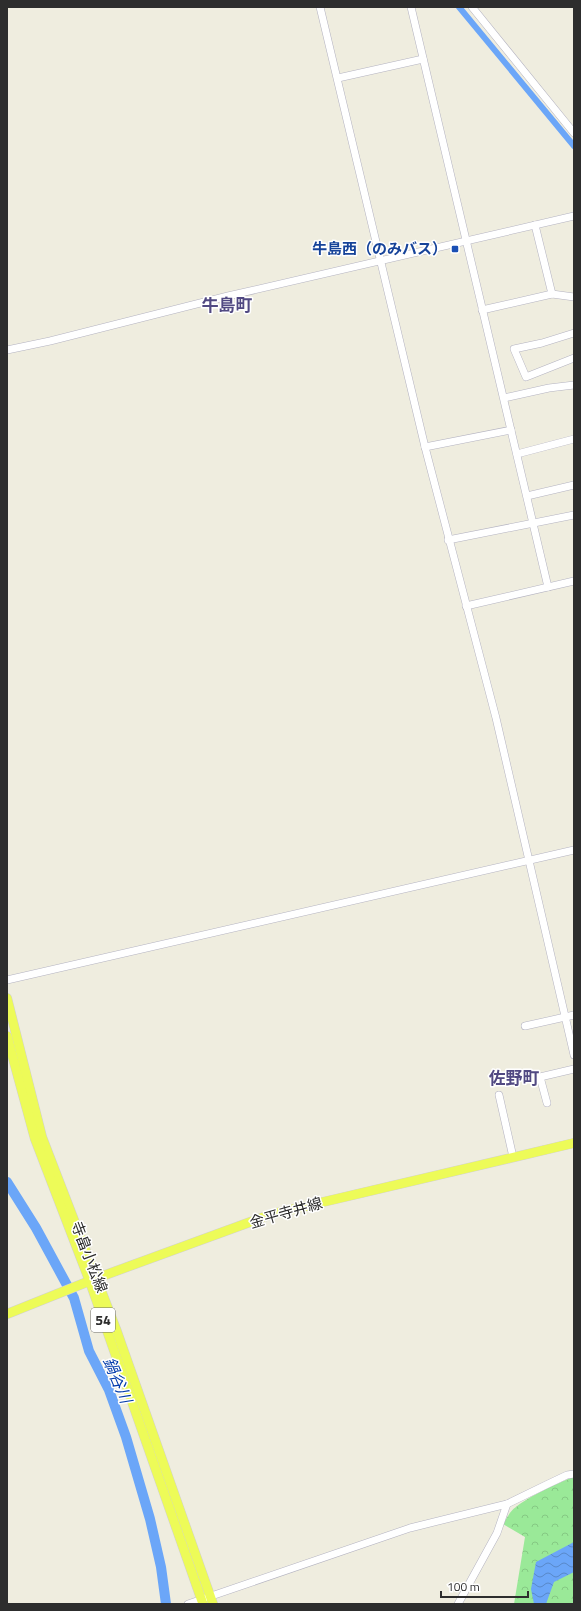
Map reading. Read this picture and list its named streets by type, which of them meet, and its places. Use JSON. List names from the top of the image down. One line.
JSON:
{"streets":{"main road":["金平寺井線","寺畠小松線","54"]},"crossings":[["金平寺井線","寺畠小松線"]],"districts":["牛島町","佐野町"],"water":["鍋谷川"],"places":{"transit":["牛島西（のみバス）"]},"scale_bar":"100 m"}
